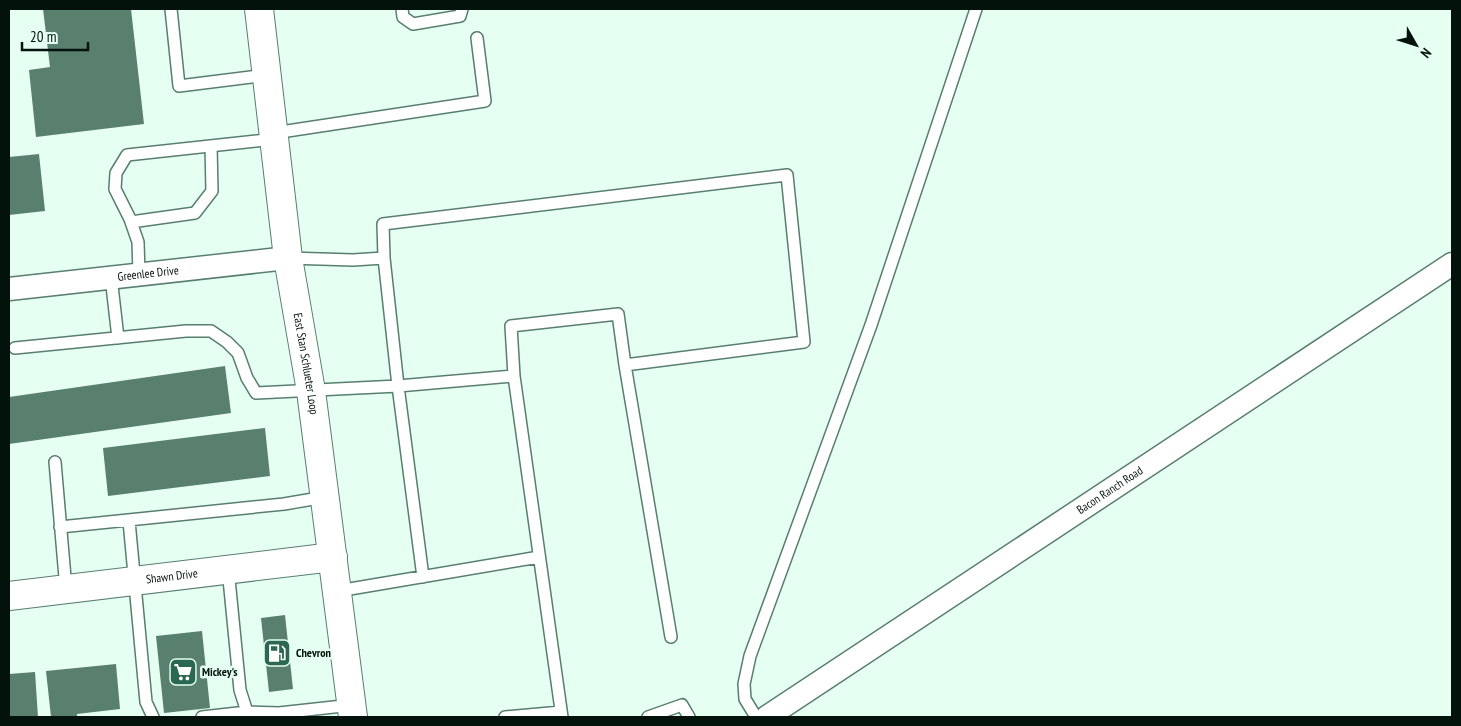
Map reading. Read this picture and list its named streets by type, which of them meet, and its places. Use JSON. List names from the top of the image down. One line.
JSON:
{"streets":{"main road":["East Stan Schlueter Loop","Shawn Drive"],"street":["Greenlee Drive","Bacon Ranch Road"]},"crossings":[["Greenlee Drive","East Stan Schlueter Loop"],["East Stan Schlueter Loop","Shawn Drive"]],"places":{"fuel station":["Chevron"],"supermarket":["Mickey's"]},"scale_bar":"20 m","north":"bottom right"}
